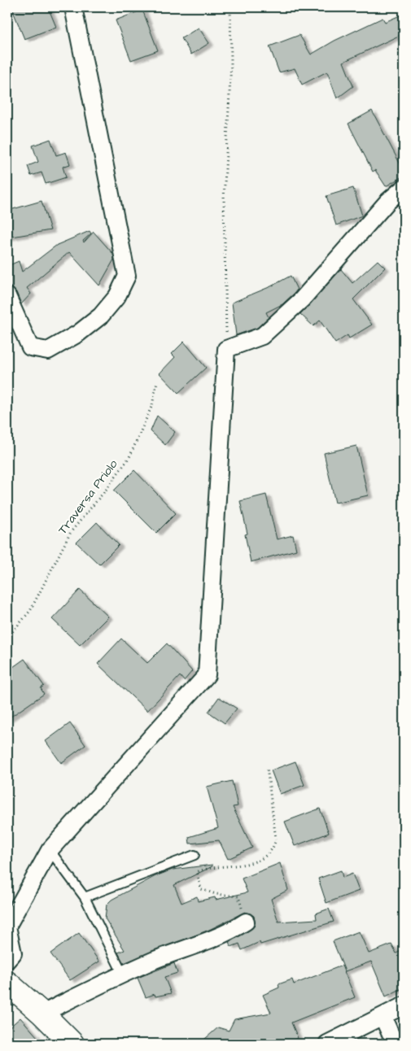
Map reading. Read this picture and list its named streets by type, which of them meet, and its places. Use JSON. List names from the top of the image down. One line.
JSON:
{"streets":{"path":["Traversa Priolo"]}}
